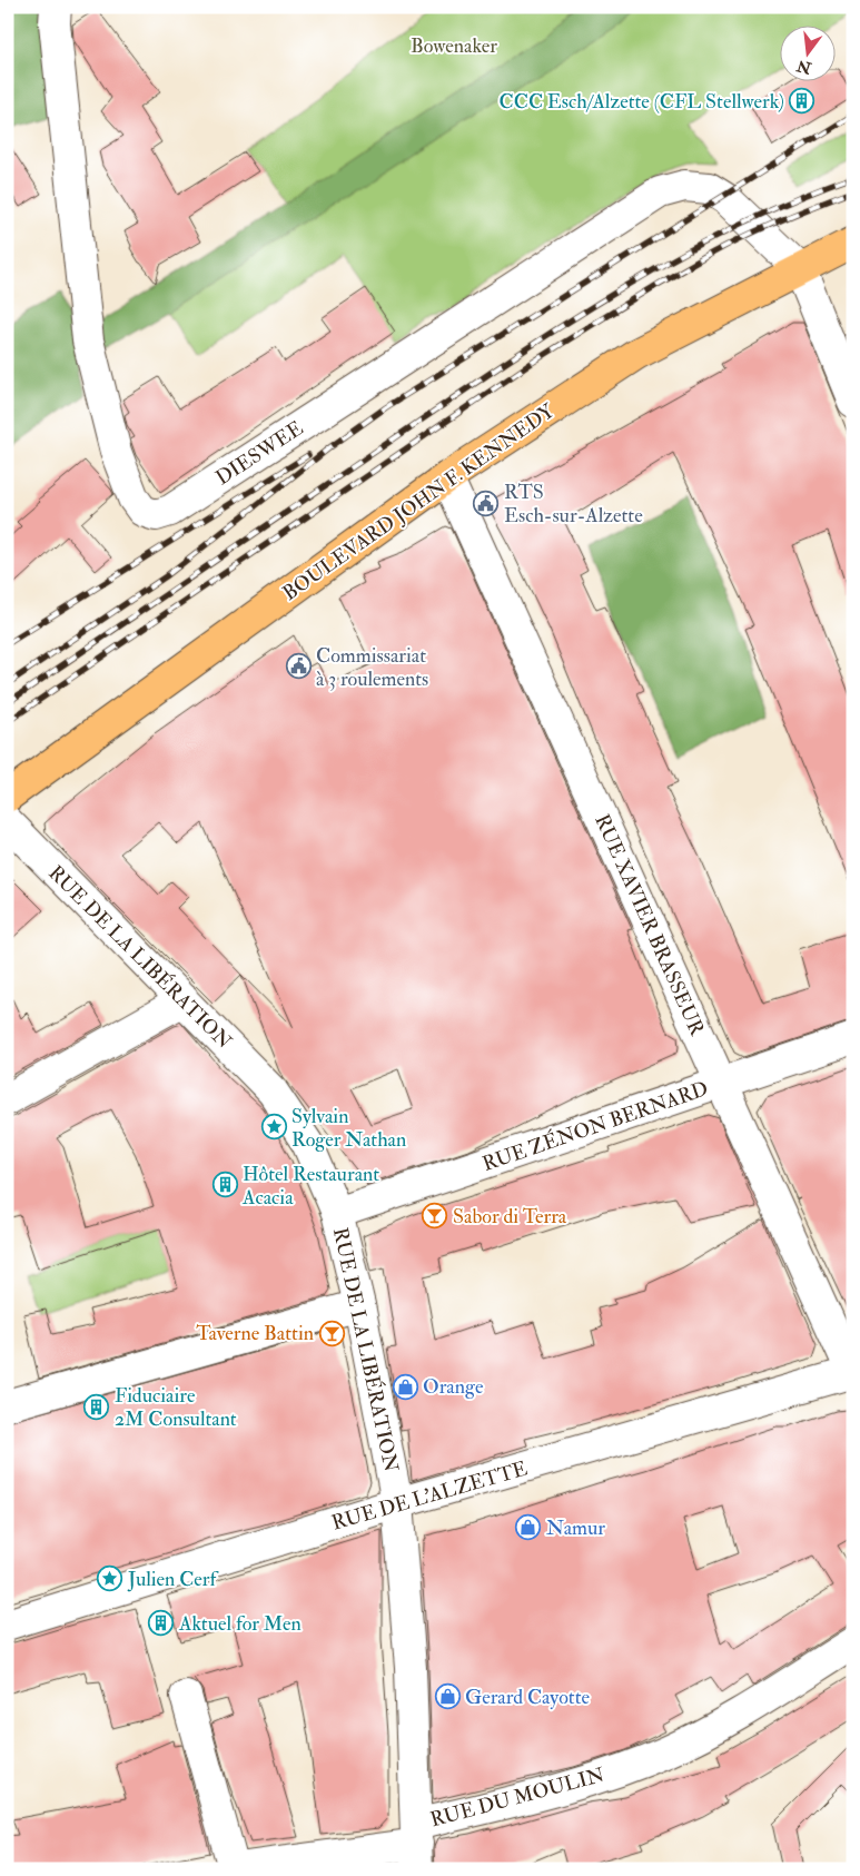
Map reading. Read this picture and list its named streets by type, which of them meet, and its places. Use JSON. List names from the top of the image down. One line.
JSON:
{"streets":{"main road":["BOULEVARD JOHN F. KENNEDY"],"street":["DIESWEE","RUE XAVIER BRASSEUR","RUE DE LA LIBÉRATION","RUE ZÉNON BERNARD","RUE DE L'ALZETTE","RUE DU MOULIN"]},"crossings":[["DIESWEE","BOULEVARD JOHN F. KENNEDY"],["BOULEVARD JOHN F. KENNEDY","RUE XAVIER BRASSEUR"],["RUE XAVIER BRASSEUR","RUE ZÉNON BERNARD"],["RUE XAVIER BRASSEUR","RUE DE L'ALZETTE"],["RUE DE LA LIBÉRATION","RUE ZÉNON BERNARD"],["RUE DE LA LIBÉRATION","RUE DE L'ALZETTE"],["RUE DE LA LIBÉRATION","RUE DU MOULIN"]],"parks":["Bowenaker"],"places":{"building":["CCC Esch/Alzette (CFL Stellwerk)","Hôtel Restaurant Acacia","Fiduciaire 2M Consultant","Aktuel for Men"],"public building":["RTS Esch-sur-Alzette","Commissariat à 3 roulements"],"place":["Sylvain Roger Nathan","Julien Cerf"],"bar":["Sabor di Terra","Taverne Battin"],"shop":["Orange","Namur","Gerard Cayotte"]},"north":"bottom"}
